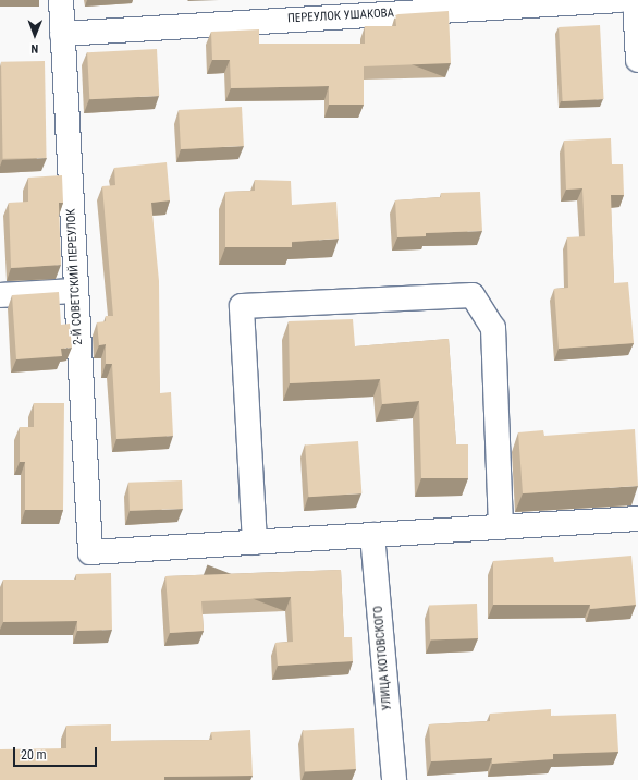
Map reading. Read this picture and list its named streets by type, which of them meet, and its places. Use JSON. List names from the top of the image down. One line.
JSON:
{"streets":{"street":["ПЕРЕУЛОК УШАКОВА","2-Й СОВЕТСКИЙ ПЕРЕУЛОК","УЛИЦА КОТОВСКОГО"]},"crossings":[["ПЕРЕУЛОК УШАКОВА","2-Й СОВЕТСКИЙ ПЕРЕУЛОК"]],"scale_bar":"20 m","north":"bottom"}
